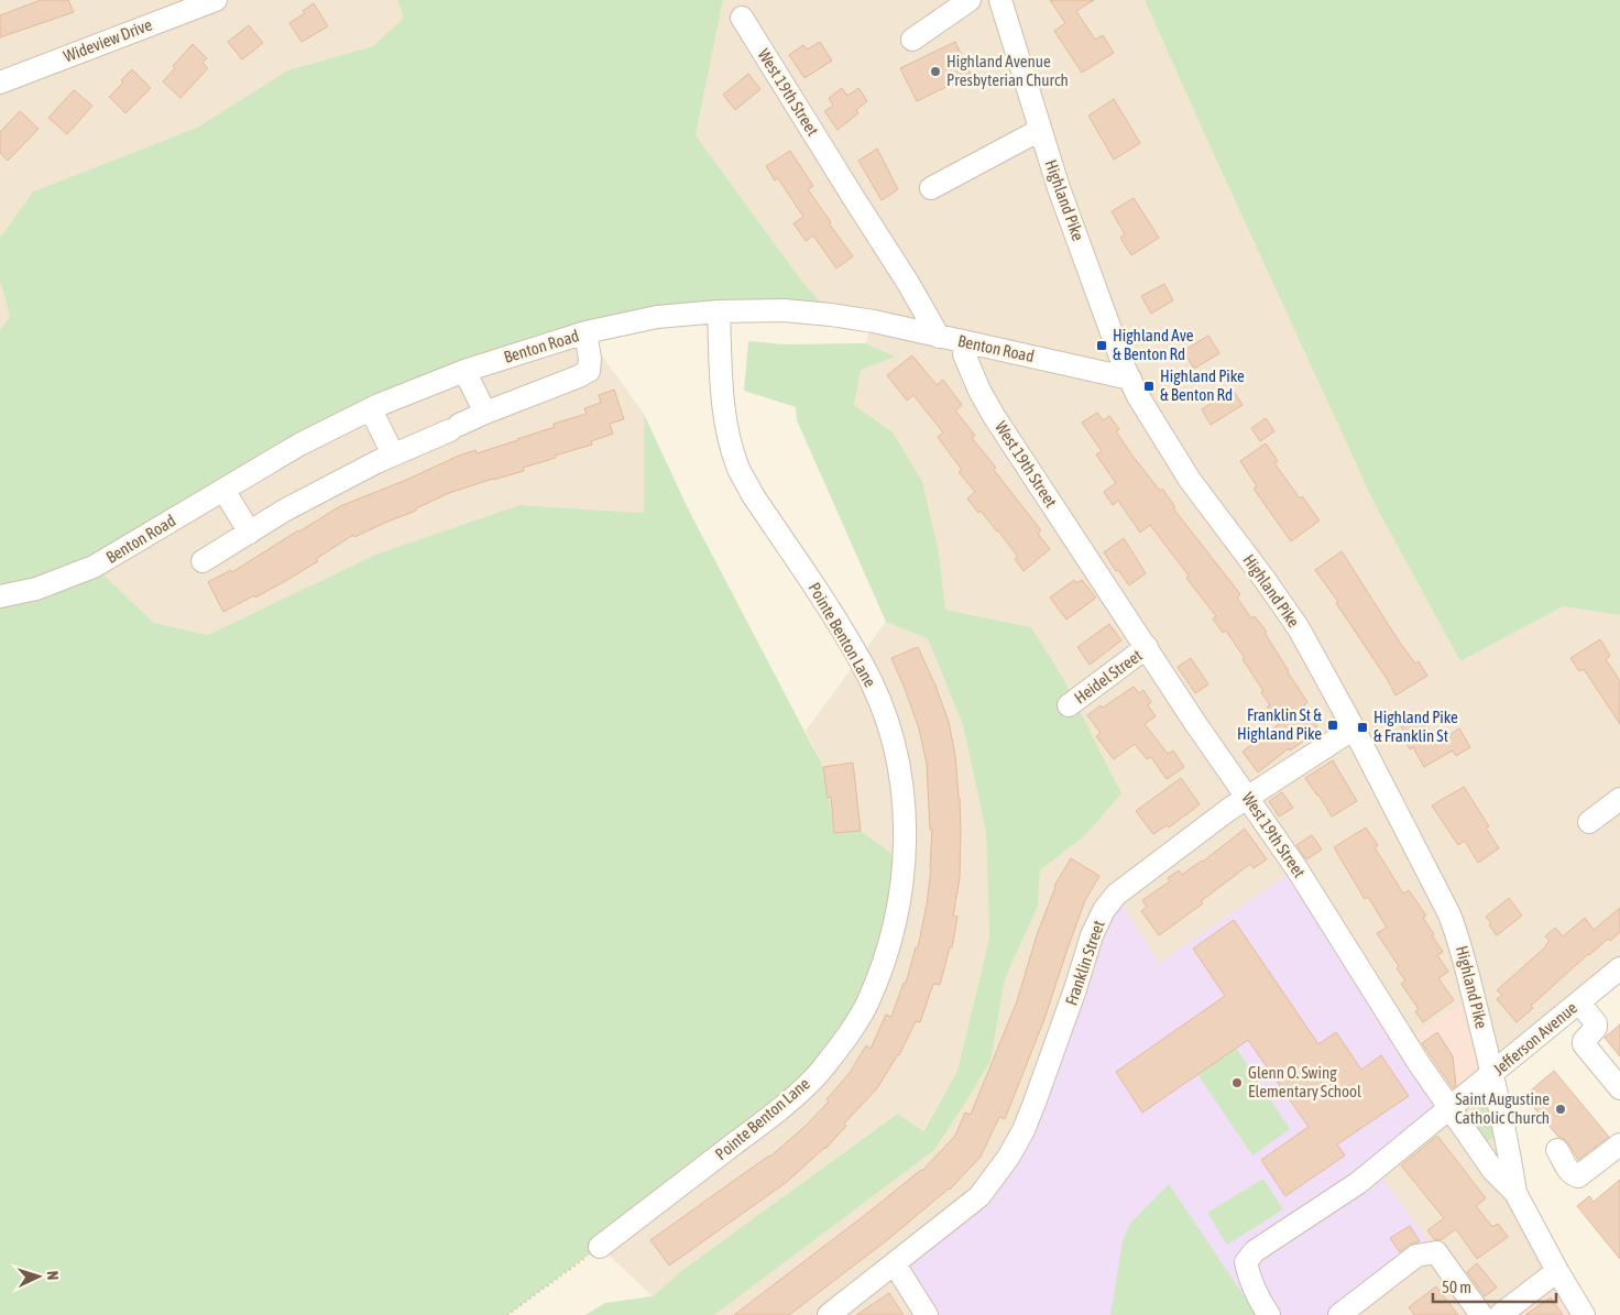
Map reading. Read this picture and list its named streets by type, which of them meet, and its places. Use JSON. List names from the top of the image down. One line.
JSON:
{"streets":{"street":["Wideview Drive","West 19th Street","Highland Pike","Benton Road","Pointe Benton Lane","Heidel Street","Franklin Street","Jefferson Avenue"]},"crossings":[["West 19th Street","Highland Pike"],["West 19th Street","Benton Road"],["West 19th Street","Heidel Street"],["West 19th Street","Franklin Street"],["West 19th Street","Jefferson Avenue"],["Highland Pike","Benton Road"],["Highland Pike","Franklin Street"],["Highland Pike","Jefferson Avenue"],["Benton Road","Pointe Benton Lane"]],"places":{"other":["Highland Avenue Presbyterian Church","Glenn O. Swing Elementary School","Saint Augustine Catholic Church"],"transit":["Highland Ave & Benton Rd","Highland Pike & Benton Rd","Franklin St & Highland Pike","Highland Pike & Franklin St"]},"scale_bar":"50 m","north":"right"}
